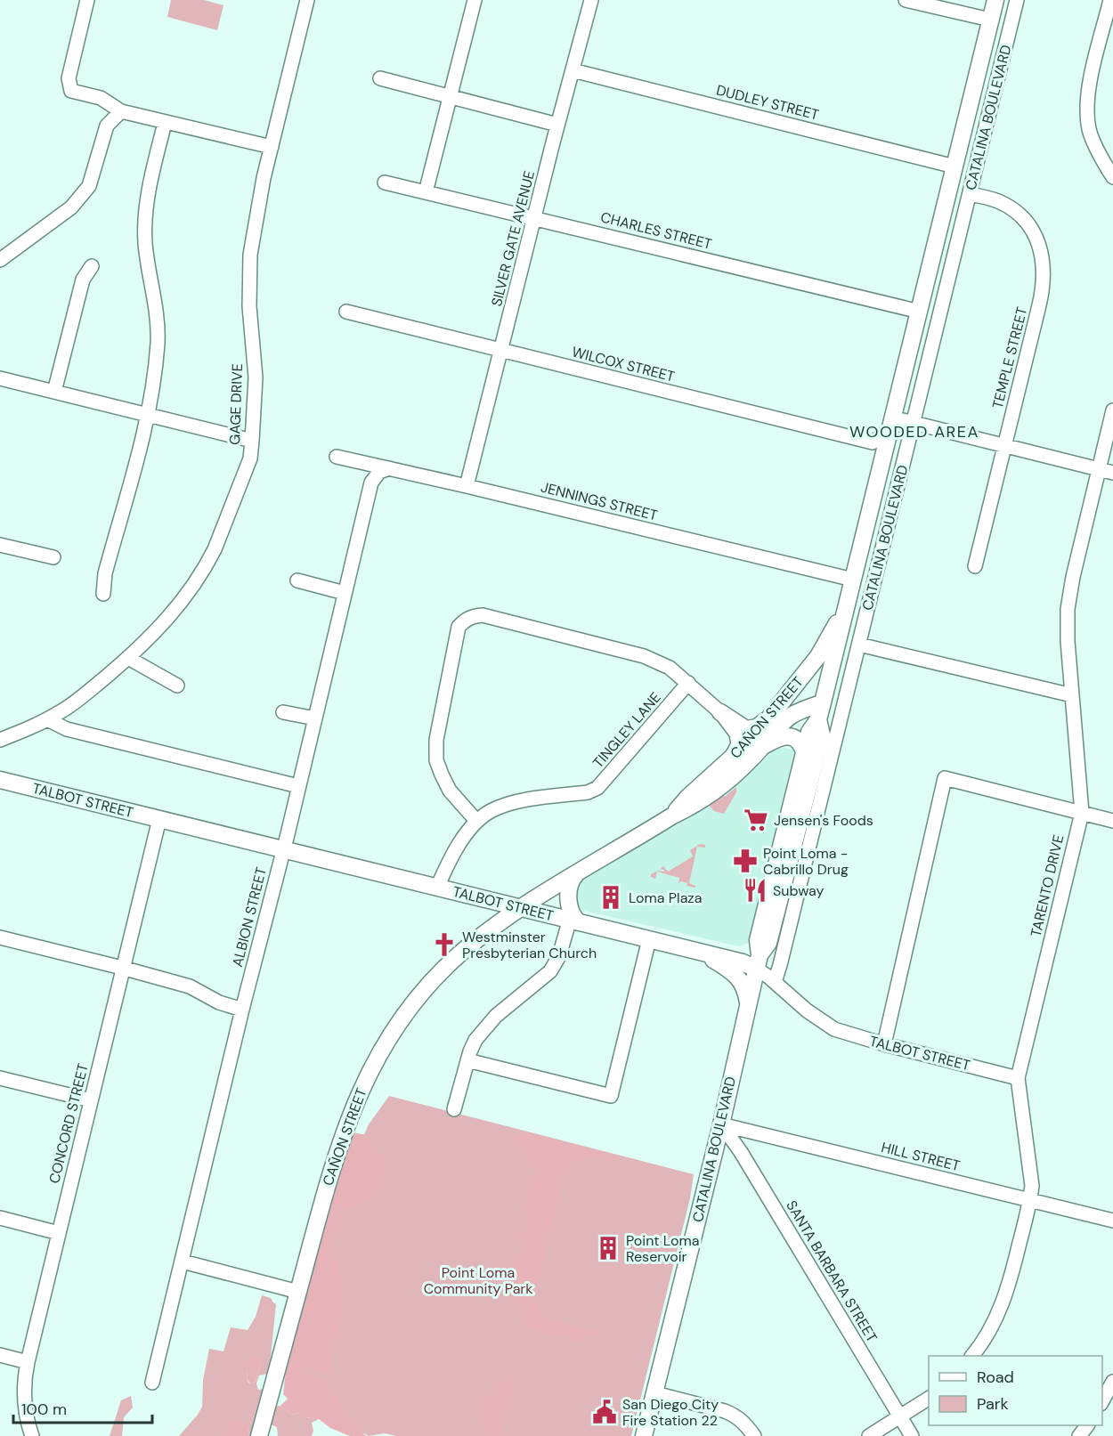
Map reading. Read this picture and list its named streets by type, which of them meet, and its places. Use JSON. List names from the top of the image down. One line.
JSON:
{"streets":{"main road":["CATALINA BOULEVARD","CAÑON STREET","TALBOT STREET"],"street":["DUDLEY STREET","CHARLES STREET","SILVER GATE AVENUE","TEMPLE STREET","WILCOX STREET","GAGE DRIVE","JENNINGS STREET","TINGLEY LANE","TARENTO DRIVE","ALBION STREET","CONCORD STREET","HILL STREET","SANTA BARBARA STREET"]},"crossings":[["DUDLEY STREET","CATALINA BOULEVARD"],["DUDLEY STREET","SILVER GATE AVENUE"],["CATALINA BOULEVARD","CHARLES STREET"],["CATALINA BOULEVARD","TEMPLE STREET"],["CATALINA BOULEVARD","WILCOX STREET"],["CATALINA BOULEVARD","JENNINGS STREET"],["CATALINA BOULEVARD","CAÑON STREET"],["CATALINA BOULEVARD","TALBOT STREET"],["CATALINA BOULEVARD","HILL STREET"],["CATALINA BOULEVARD","SANTA BARBARA STREET"],["CHARLES STREET","SILVER GATE AVENUE"],["SILVER GATE AVENUE","WILCOX STREET"],["SILVER GATE AVENUE","JENNINGS STREET"],["JENNINGS STREET","ALBION STREET"],["CAÑON STREET","TALBOT STREET"],["TINGLEY LANE","TALBOT STREET"],["TALBOT STREET","TARENTO DRIVE"],["TALBOT STREET","ALBION STREET"],["TALBOT STREET","CONCORD STREET"],["TARENTO DRIVE","HILL STREET"],["HILL STREET","SANTA BARBARA STREET"]],"districts":["WOODED AREA"],"parks":["Point Loma Community Park"],"places":{"supermarket":["Jensen's Foods"],"pharmacy":["Point Loma - Cabrillo Drug"],"restaurant":["Subway"],"building":["Loma Plaza","Point Loma Reservoir"],"church":["Westminster Presbyterian Church"],"public building":["San Diego City Fire Station 22"]},"legend":["Road","Park"],"scale_bar":"100 m"}
